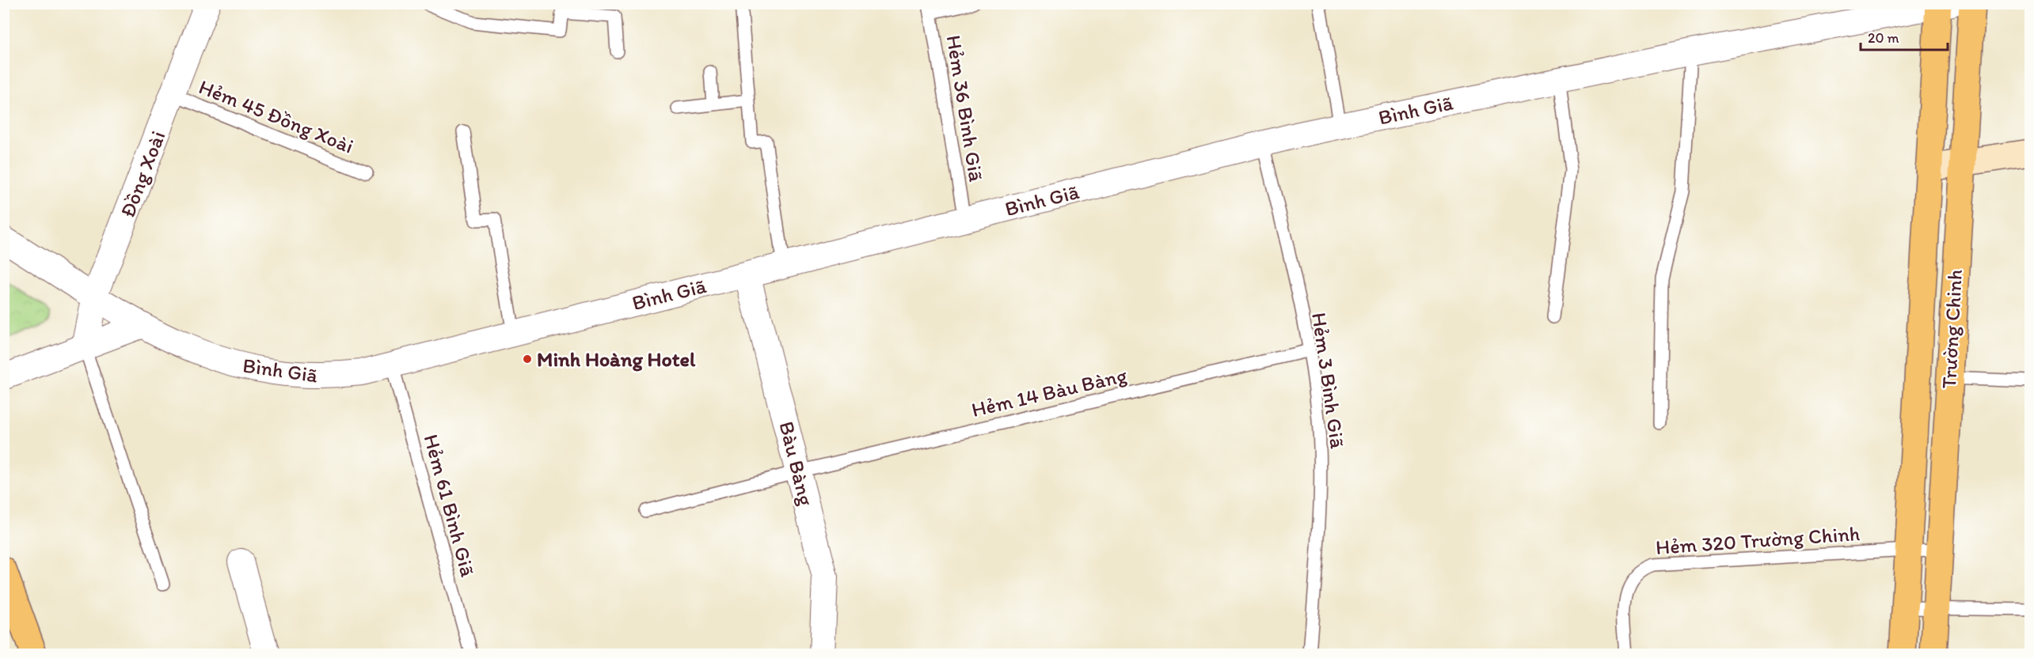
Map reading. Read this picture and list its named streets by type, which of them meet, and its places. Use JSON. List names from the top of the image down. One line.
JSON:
{"streets":{"main road":["Trường Chinh"],"street":["Bình Giã","Đồng Xoài","Bàu Bàng"],"lane":["Hẻm 36 Bình Giã","Hẻm 45 Đồng Xoài","Hẻm 3 Bình Giã","Hẻm 14 Bàu Bàng","Hẻm 61 Bình Giã","Hẻm 320 Trường Chinh"]},"crossings":[["Hẻm 36 Bình Giã","Bình Giã"],["Bình Giã","Đồng Xoài"],["Bình Giã","Trường Chinh"],["Bình Giã","Hẻm 3 Bình Giã"],["Bình Giã","Bàu Bàng"],["Bình Giã","Hẻm 61 Bình Giã"],["Hẻm 45 Đồng Xoài","Đồng Xoài"],["Trường Chinh","Hẻm 320 Trường Chinh"],["Hẻm 3 Bình Giã","Hẻm 14 Bàu Bàng"],["Hẻm 14 Bàu Bàng","Bàu Bàng"]],"places":["Minh Hoàng Hotel"],"scale_bar":"20 m"}
